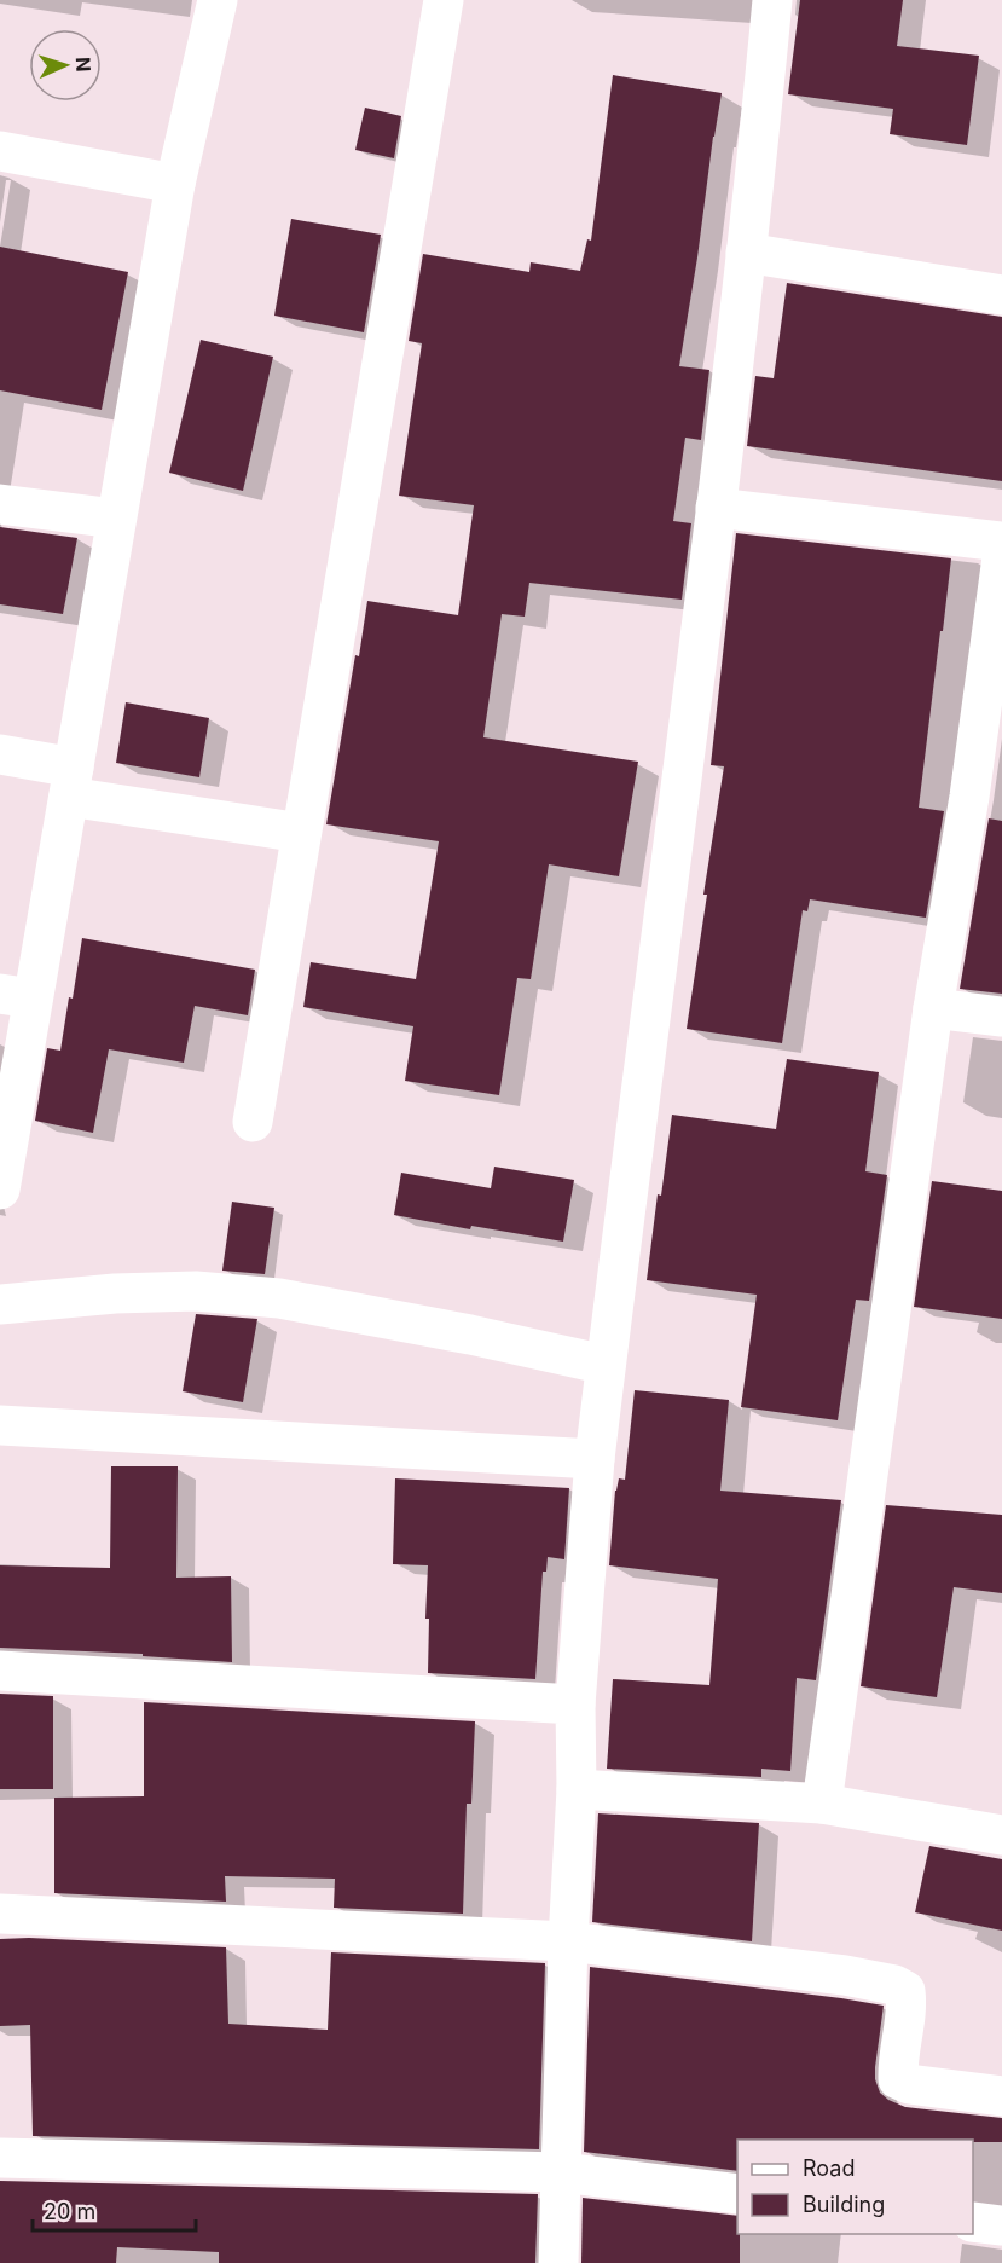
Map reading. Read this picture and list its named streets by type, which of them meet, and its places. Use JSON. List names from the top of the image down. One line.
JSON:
{"legend":["Road","Building"],"scale_bar":"20 m","north":"right"}
